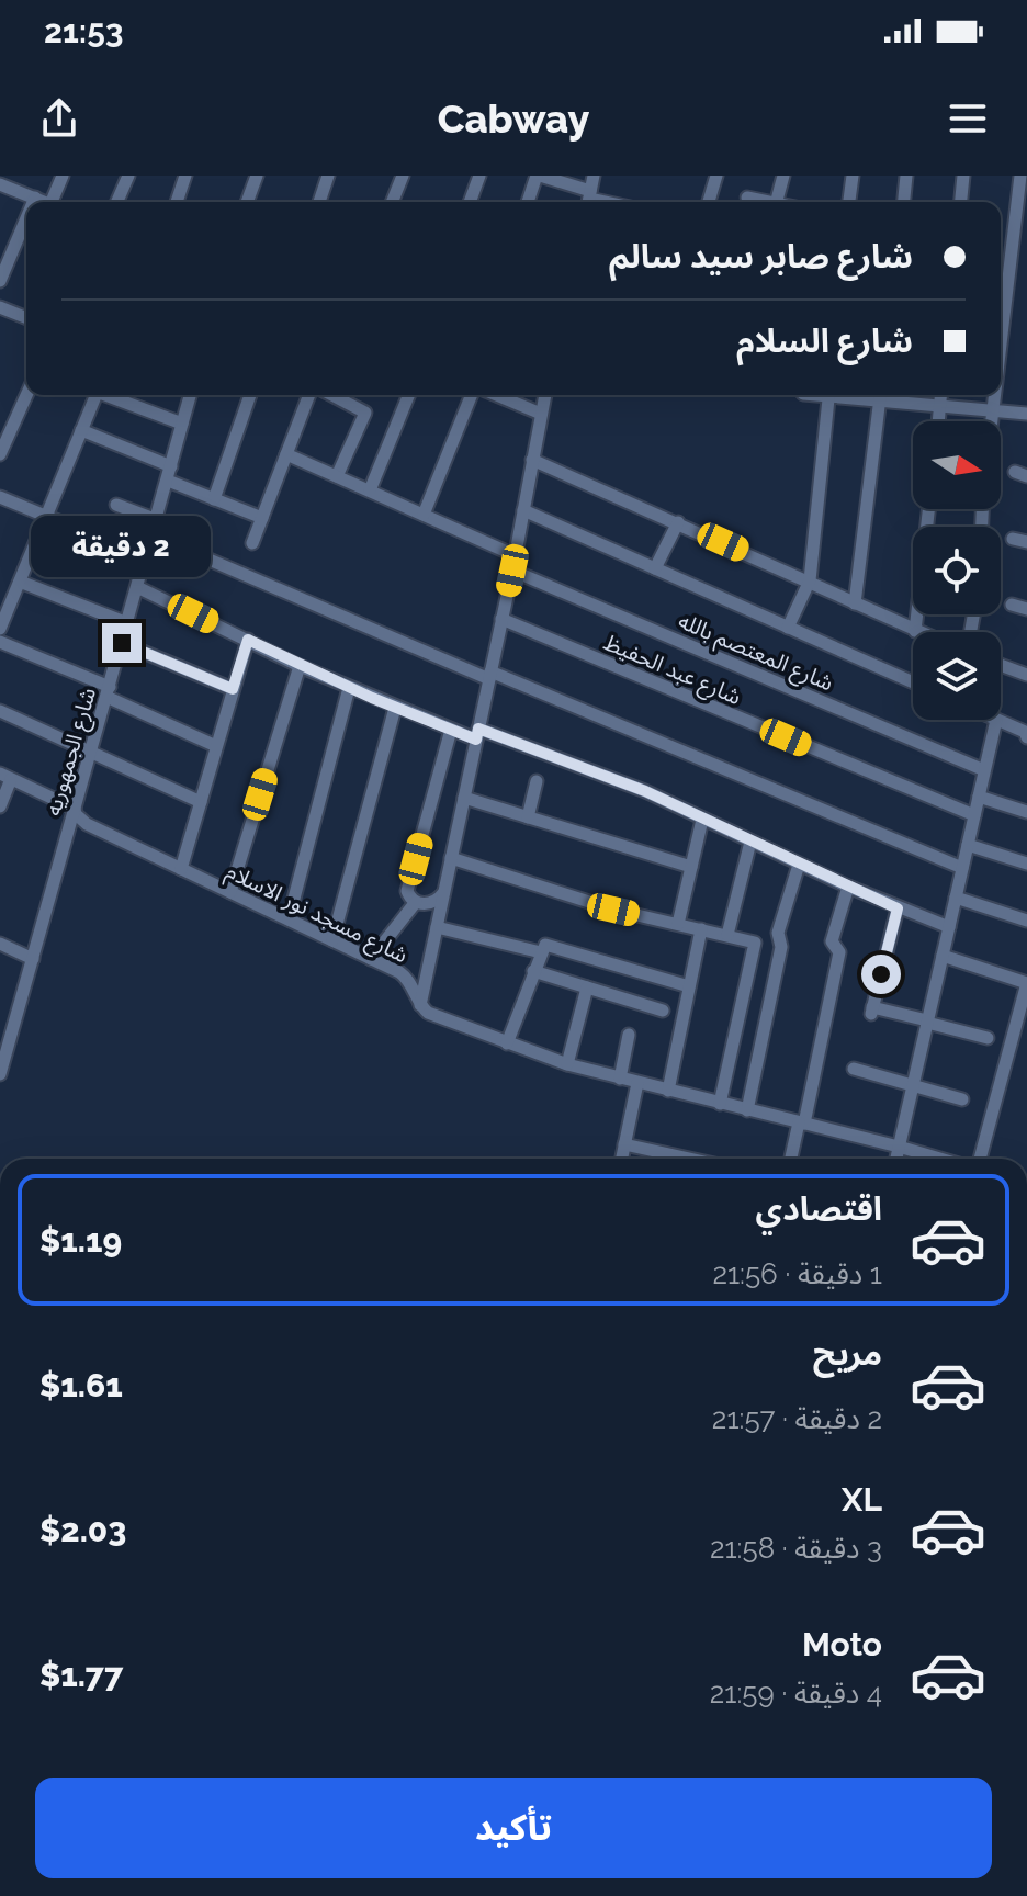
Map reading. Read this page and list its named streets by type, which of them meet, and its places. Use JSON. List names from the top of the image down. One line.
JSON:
{"streets":{"street":["شارع المعتصم بالله","شارع عبد الحفيظ","شارع الجمهوريه","شارع مسجد نور الاسلام"]},"crossings":[["شارع الجمهوريه","شارع مسجد نور الاسلام"]],"north":"right","page":{"status":"21:53","header":"Cabway","banner":["شارع صابر سيد سالم","شارع السلام"],"bubble":"2 دقيقة","list":[{"name":"اقتصادي","note":"1 دقيقة · 21:56","value":"$1.19"},{"name":"مريح","note":"2 دقيقة · 21:57","value":"$1.61"},{"name":"XL","note":"3 دقيقة · 21:58","value":"$2.03"},{"name":"Moto","note":"4 دقيقة · 21:59","value":"$1.77"}],"buttons":"تأكيد"}}
